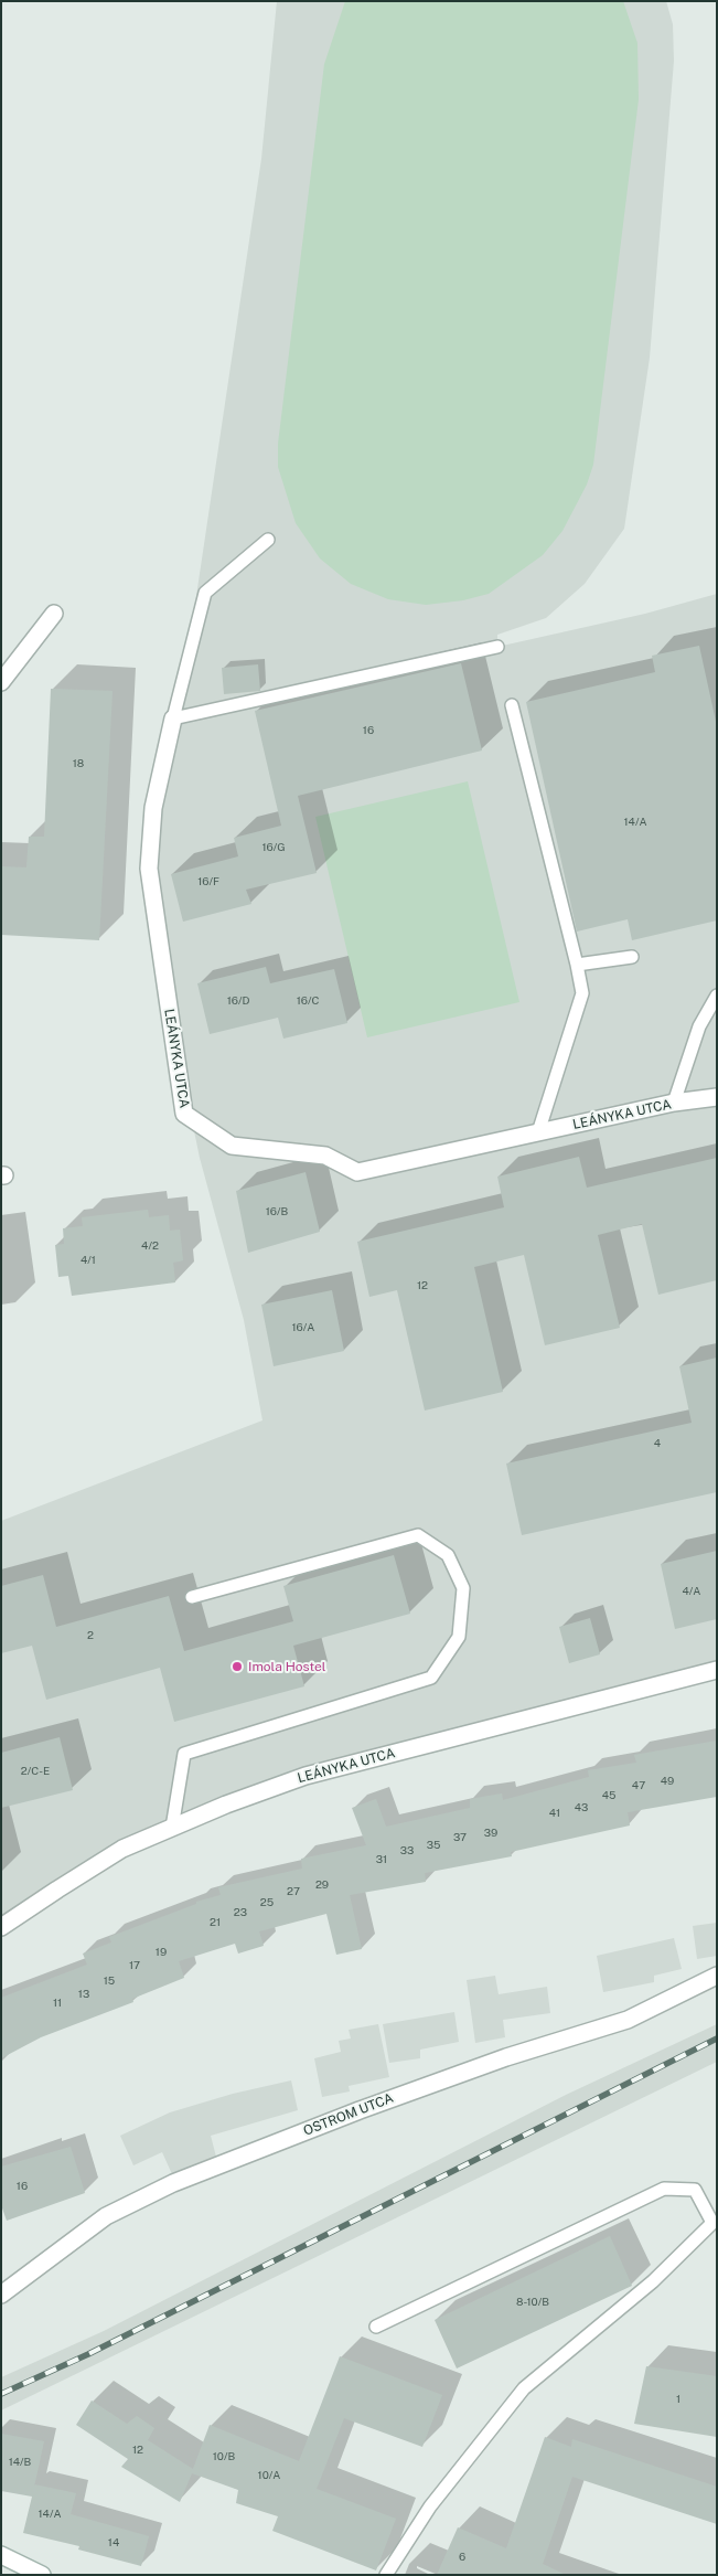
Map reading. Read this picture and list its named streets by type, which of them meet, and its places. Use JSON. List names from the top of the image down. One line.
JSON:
{"streets":{"street":["LEÁNYKA UTCA","OSTROM UTCA"]},"places":["Imola Hostel"],"house_numbers":["16","18","14/A","16/G","16/F","16/D","16/C","16/B","4/2","4/1","12","16/A","4","4/A","2","2/C-E","49","47","45","43","41","39","37","35","33","31","29","27","25","23","21","19","17","15","13","11","16","8-10/B","1","12","10/B","14/B","10/A","14/A","14","6"]}
